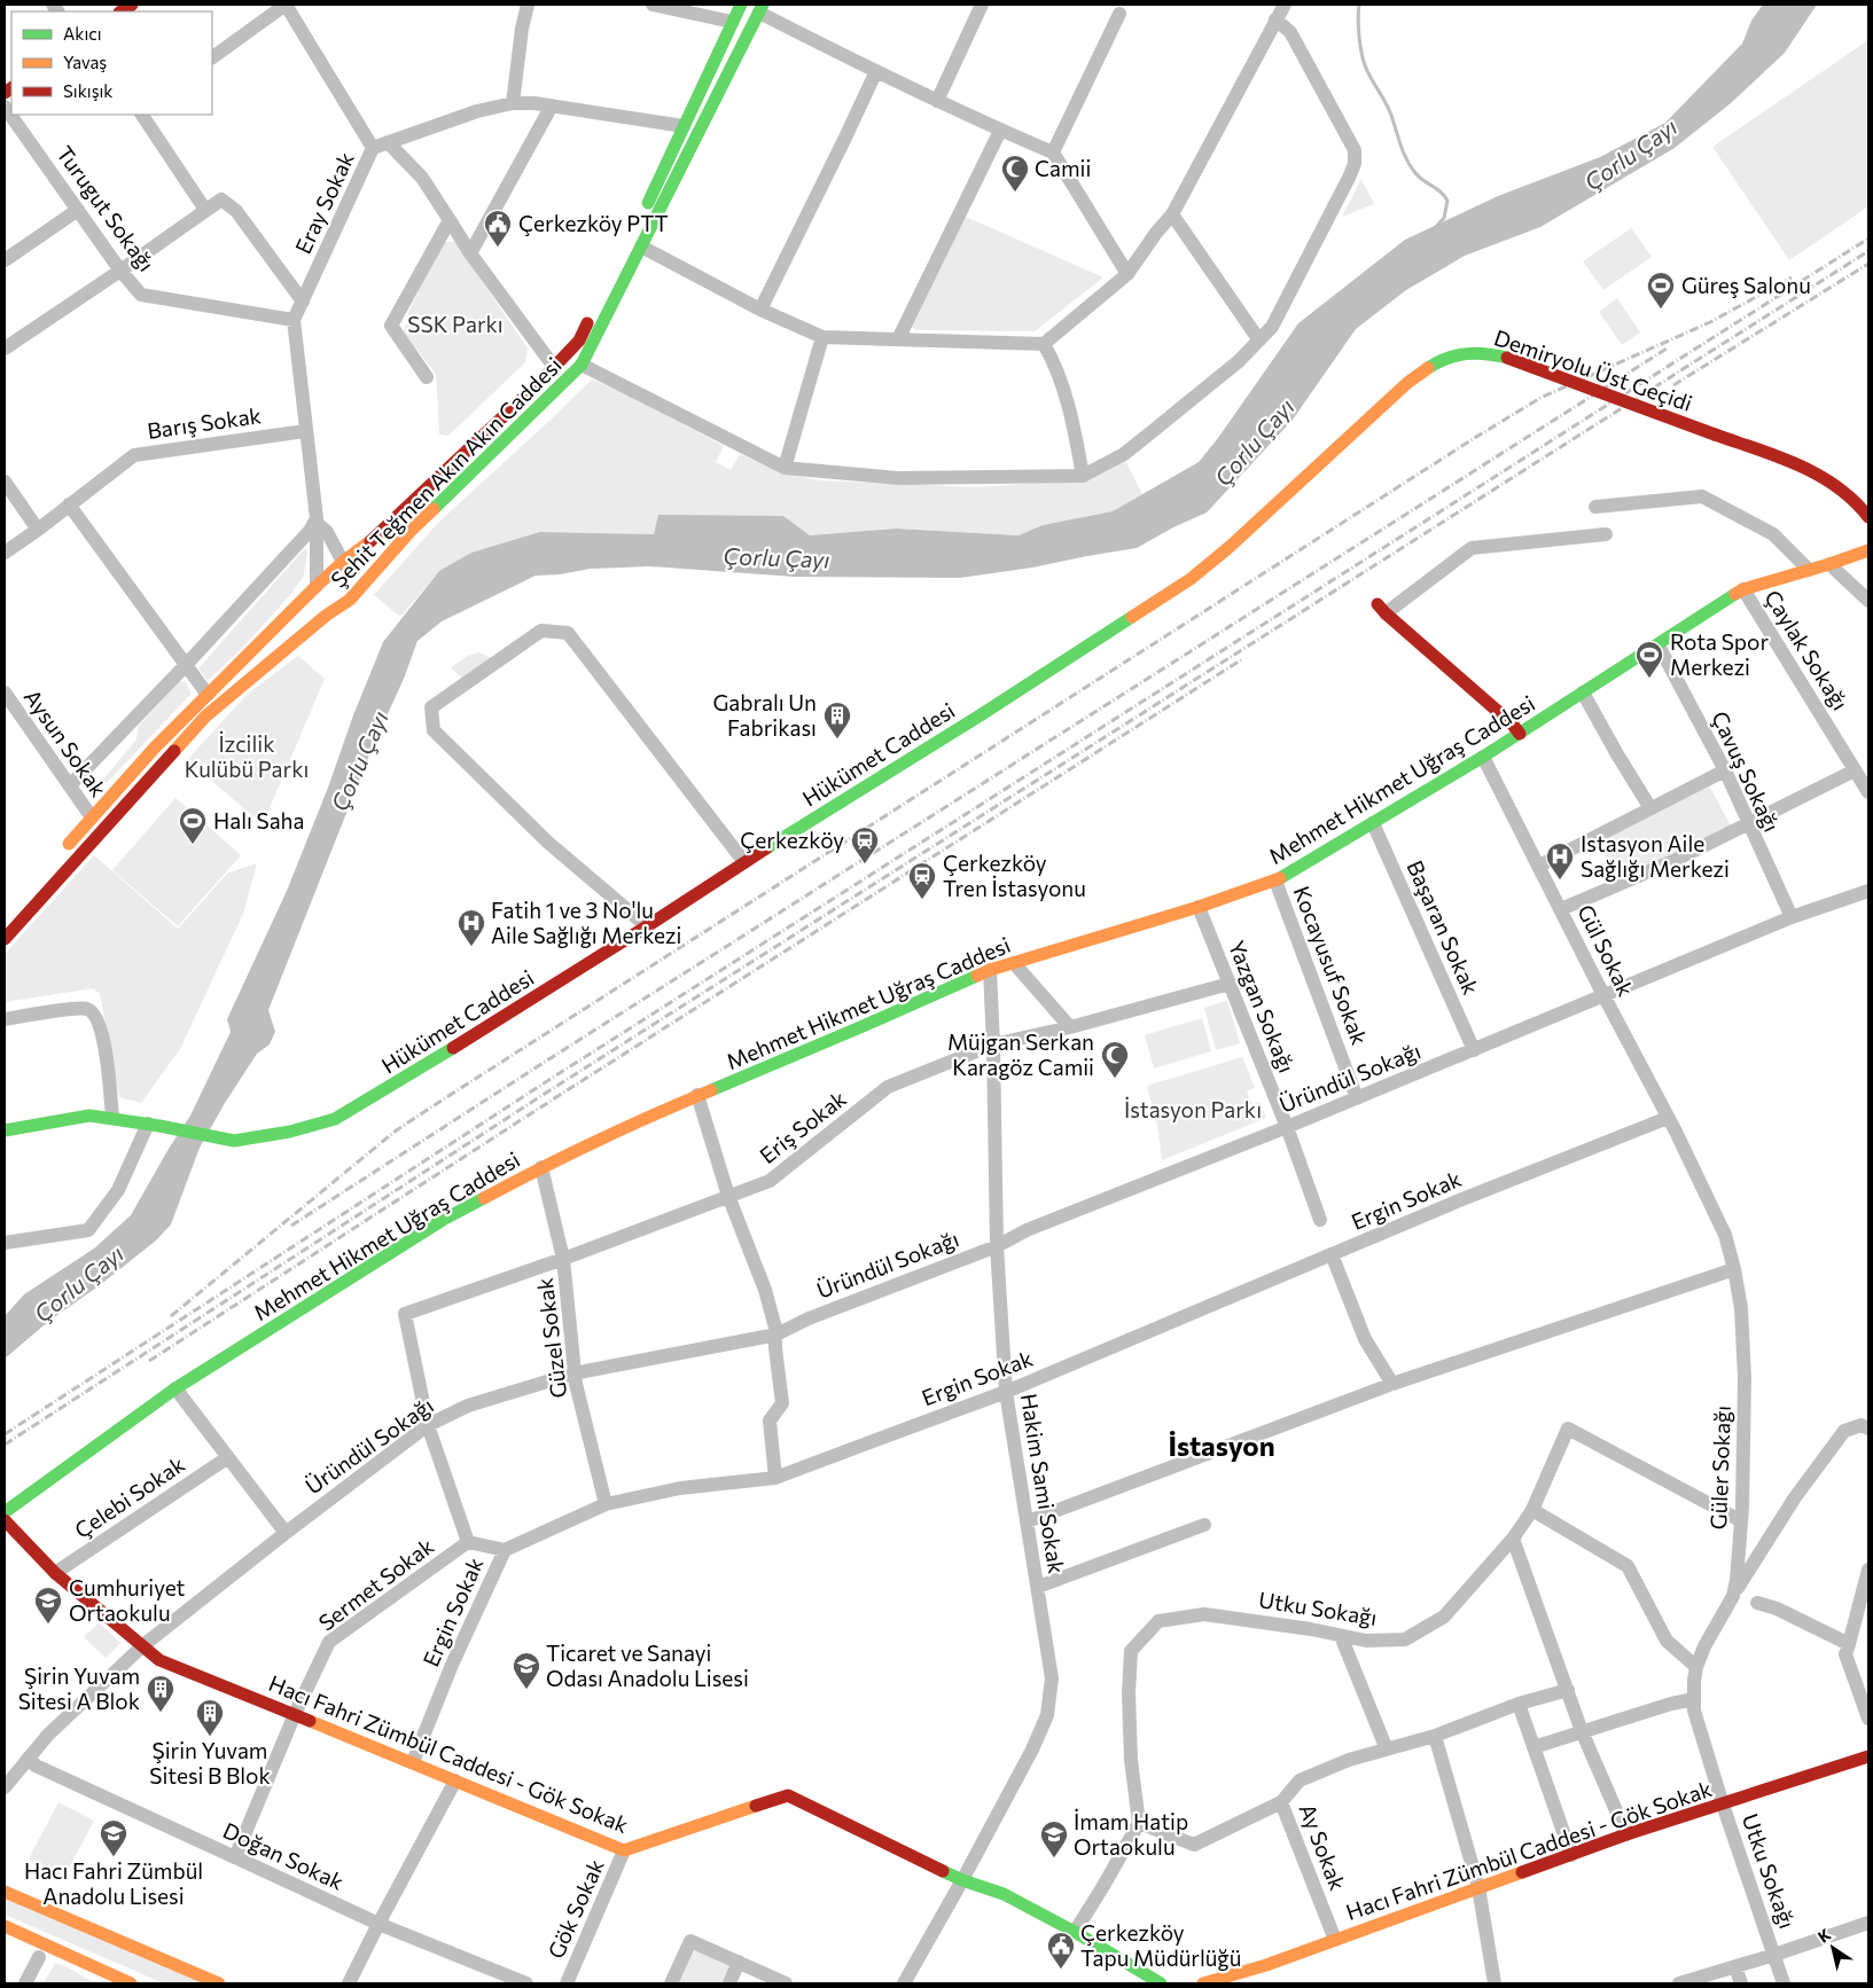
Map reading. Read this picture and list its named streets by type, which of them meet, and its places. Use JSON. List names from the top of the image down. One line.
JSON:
{"streets":{"main road":["Demiryolu Üst Geçidi","Şehit Teğmen Akın Akın Caddesi","Hükümet Caddesi","Mehmet Hikmet Uğraş Caddesi","Hacı Fahri Zümbül Caddesi - Gök Sokak"],"street":["Eray Sokak","Turugut Sokağı","Barış Sokak","Çaylak Sokağı","Aysun Sokak","Çavuş Sokağı","Başaran Sokak","Gül Sokak","Kocayusuf Sokak","Yazgan Sokağı","Üründül Sokağı","Eriş Sokak","Ergin Sokak","Güzel Sokak","Güler Sokağı","Hakim Sami Sokak","Çelebi Sokak","Sermet Sokak","Utku Sokağı","Ay Sokak","Doğan Sokak","Gök Sokak"]},"crossings":[["Eray Sokak","Turugut Sokağı"],["Demiryolu Üst Geçidi","Hükümet Caddesi"],["Şehit Teğmen Akın Akın Caddesi","Aysun Sokak"],["Çaylak Sokağı","Mehmet Hikmet Uğraş Caddesi"],["Çavuş Sokağı","Mehmet Hikmet Uğraş Caddesi"],["Çavuş Sokağı","Üründül Sokağı"],["Mehmet Hikmet Uğraş Caddesi","Başaran Sokak"],["Mehmet Hikmet Uğraş Caddesi","Gül Sokak"],["Mehmet Hikmet Uğraş Caddesi","Kocayusuf Sokak"],["Mehmet Hikmet Uğraş Caddesi","Yazgan Sokağı"],["Mehmet Hikmet Uğraş Caddesi","Güzel Sokak"],["Mehmet Hikmet Uğraş Caddesi","Hakim Sami Sokak"],["Başaran Sokak","Üründül Sokağı"],["Gül Sokak","Üründül Sokağı"],["Gül Sokak","Ergin Sokak"],["Gül Sokak","Güler Sokağı"],["Kocayusuf Sokak","Üründül Sokağı"],["Yazgan Sokağı","Üründül Sokağı"],["Yazgan Sokağı","Eriş Sokak"],["Üründül Sokağı","Eriş Sokak"],["Üründül Sokağı","Güzel Sokak"],["Üründül Sokağı","Hakim Sami Sokak"],["Üründül Sokağı","Hacı Fahri Zümbül Caddesi - Gök Sokak"],["Üründül Sokağı","Doğan Sokak"],["Eriş Sokak","Güzel Sokak"],["Eriş Sokak","Hakim Sami Sokak"],["Ergin Sokak","Güzel Sokak"],["Ergin Sokak","Hakim Sami Sokak"],["Ergin Sokak","Hacı Fahri Zümbül Caddesi - Gök Sokak"],["Güler Sokağı","Utku Sokağı"],["Güler Sokağı","Hacı Fahri Zümbül Caddesi - Gök Sokak"],["Hakim Sami Sokak","Hacı Fahri Zümbül Caddesi - Gök Sokak"],["Çelebi Sokak","Hacı Fahri Zümbül Caddesi - Gök Sokak"],["Sermet Sokak","Hacı Fahri Zümbül Caddesi - Gök Sokak"],["Sermet Sokak","Doğan Sokak"],["Utku Sokağı","Hacı Fahri Zümbül Caddesi - Gök Sokak"],["Hacı Fahri Zümbül Caddesi - Gök Sokak","Ay Sokak"],["Hacı Fahri Zümbül Caddesi - Gök Sokak","Gök Sokak"]],"districts":["İstasyon"],"water":["Çorlu Çayı"],"parks":["SSK Parkı","İzcilik Kulübü Parkı","İstasyon Parkı"],"places":{"mosque":["Camii","Müjgan Serkan Karagöz Camii"],"public building":["Çerkezköy PTT","Çerkezköy Tapu Müdürlüğü"],"sports":["Güreş Salonu","Rota Spor Merkezi","Halı Saha"],"building":["Gabralı Un Fabrikası","Şirin Yuvam Sitesi A Blok","Şirin Yuvam Sitesi B Blok"],"station":["Çerkezköy","Çerkezköy Tren İstasyonu"],"hospital":["Istasyon Aile Sağlığı Merkezi","Fatih 1 ve 3 No'lu Aile Sağlığı Merkezi"],"school or university":["Cumhuriyet Ortaokulu","Ticaret ve Sanayi Odası Anadolu Lisesi","Hacı Fahri Zümbül Anadolu Lisesi","İmam Hatip Ortaokulu"]},"legend":["Akıcı","Yavaş","Sıkışık"],"north":"top left"}
